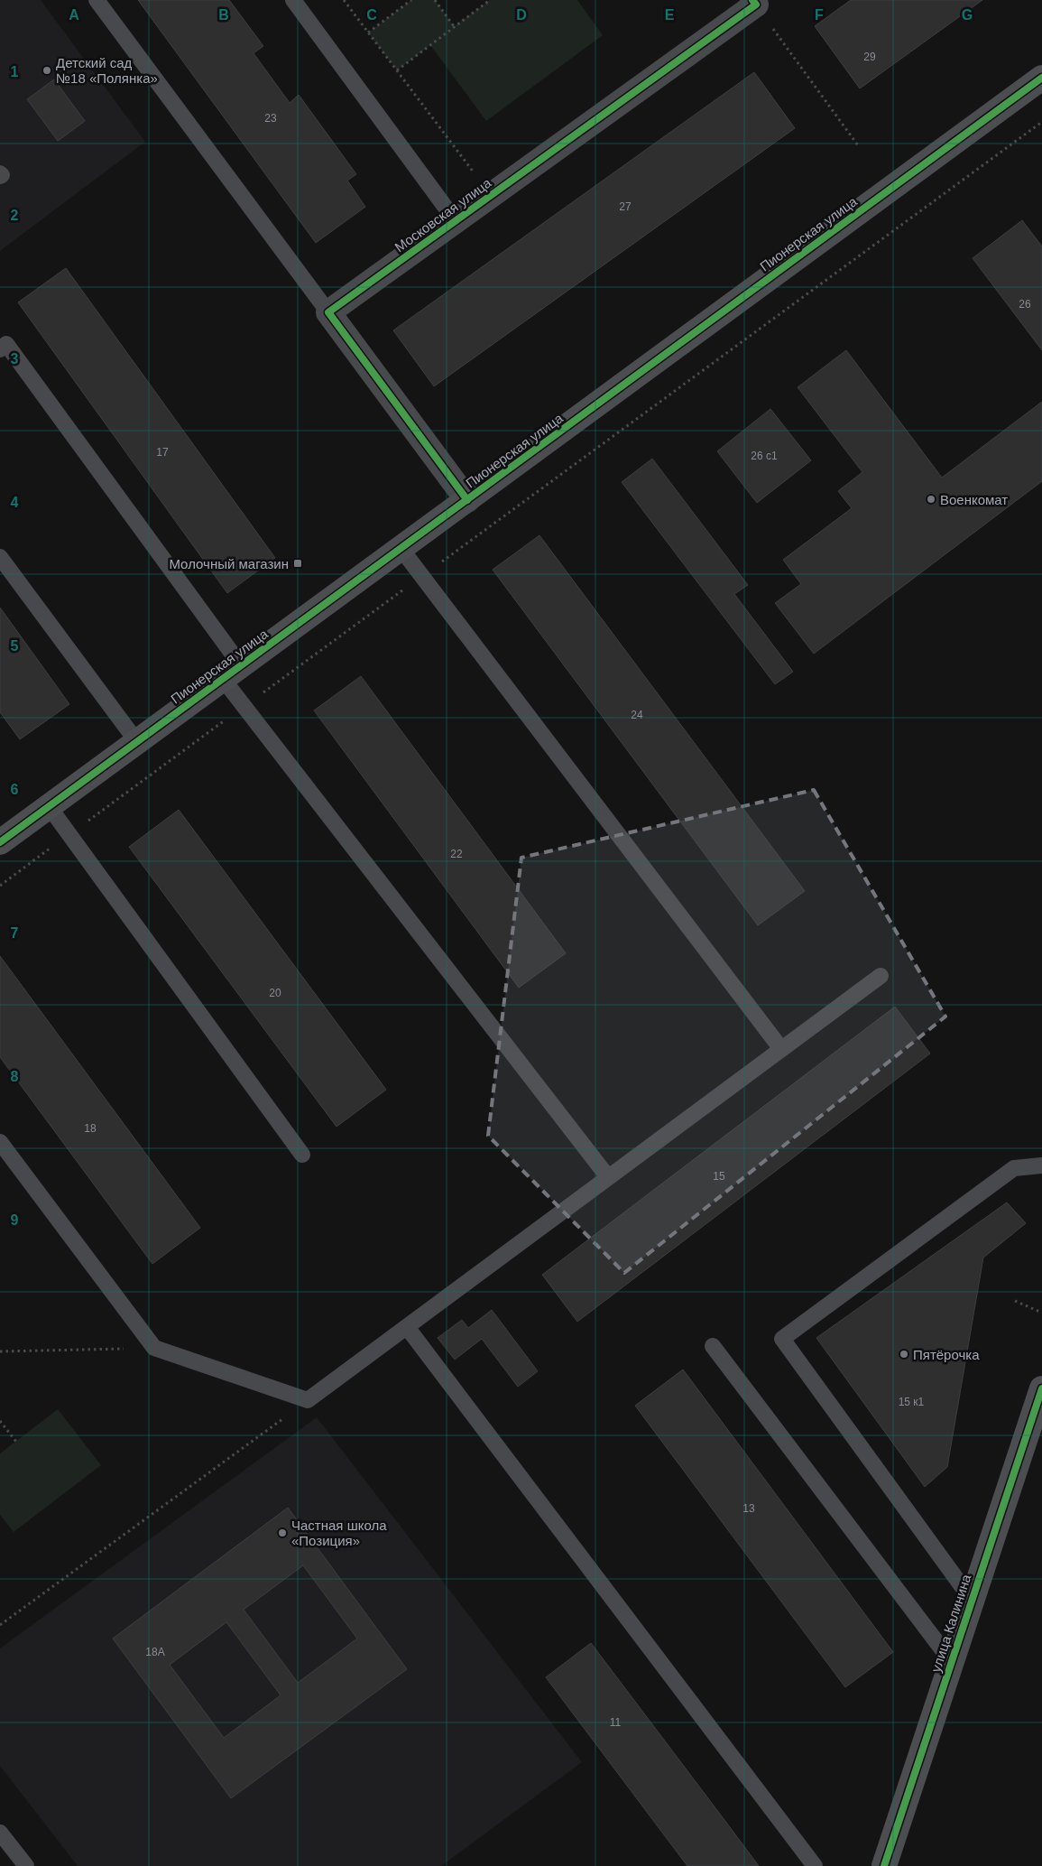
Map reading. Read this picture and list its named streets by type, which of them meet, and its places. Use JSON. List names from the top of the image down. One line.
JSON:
{"streets":{"street":["Московская улица","Пионерская улица","улица Калинина"]},"places":{"other":["Детский сад №18 «Полянка»","Военкомат","Пятёрочка","Частная школа «Позиция»"],"transit":["Молочный магазин"]},"house_numbers":["29","23","27","26","17","26 с1","24","22","20","18","15","15 к1","13","18А","11"],"grid":{"columns":["A","B","C","D","E","F","G"],"rows":["1","2","3","4","5","6","7","8","9"]}}
